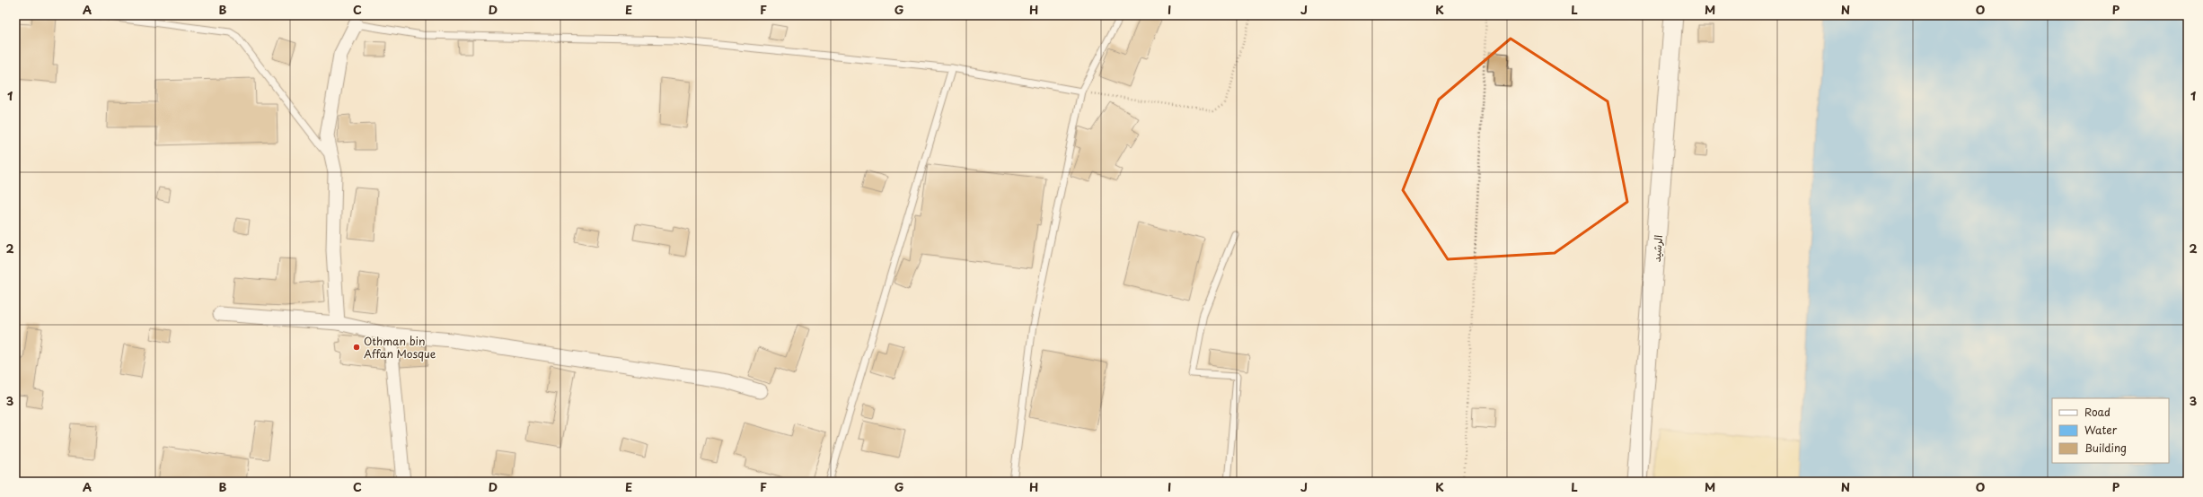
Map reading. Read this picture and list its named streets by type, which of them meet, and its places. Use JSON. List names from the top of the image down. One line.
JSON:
{"streets":{"main road":["الرشيد"]},"places":["Othman bin Affan Mosque"],"legend":["Road","Water","Building"],"grid":{"columns":["A","B","C","D","E","F","G","H","I","J","K","L","M","N","O","P"],"rows":["1","2","3"]}}
